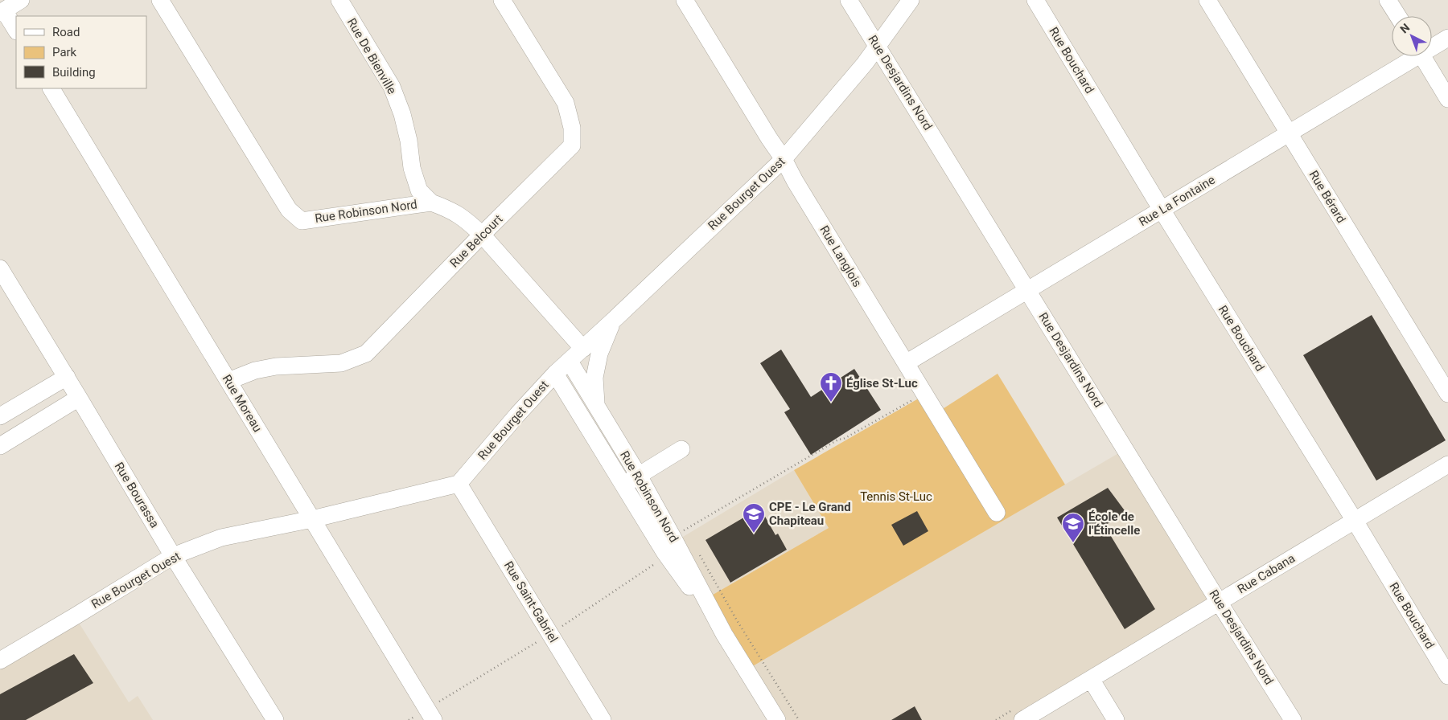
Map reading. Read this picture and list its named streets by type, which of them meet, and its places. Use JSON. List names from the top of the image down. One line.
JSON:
{"streets":{"street":["Rue De Bienville","Rue Bouchard","Rue Desjardins Nord","Rue Bourget Ouest","Rue Bérard","Rue La Fontaine","Rue Robinson Nord","Rue Belcourt","Rue Langlois","Rue Moreau","Rue Bourassa","Rue Cabana","Rue Saint-Gabriel"]},"crossings":[["Rue De Bienville","Rue Robinson Nord"],["Rue Bouchard","Rue La Fontaine"],["Rue Bouchard","Rue Cabana"],["Rue Desjardins Nord","Rue Bourget Ouest"],["Rue Desjardins Nord","Rue La Fontaine"],["Rue Desjardins Nord","Rue Cabana"],["Rue Bourget Ouest","Rue Robinson Nord"],["Rue Bourget Ouest","Rue Langlois"],["Rue Bourget Ouest","Rue Moreau"],["Rue Bourget Ouest","Rue Bourassa"],["Rue Bourget Ouest","Rue Saint-Gabriel"],["Rue Bérard","Rue La Fontaine"],["Rue La Fontaine","Rue Langlois"],["Rue Robinson Nord","Rue Belcourt"],["Rue Belcourt","Rue Moreau"]],"parks":["Tennis St-Luc"],"places":{"church":["Église St-Luc"],"school or university":["CPE - Le Grand Chapiteau","École de l'Étincelle"]},"legend":["Road","Park","Building"],"north":"top left"}
